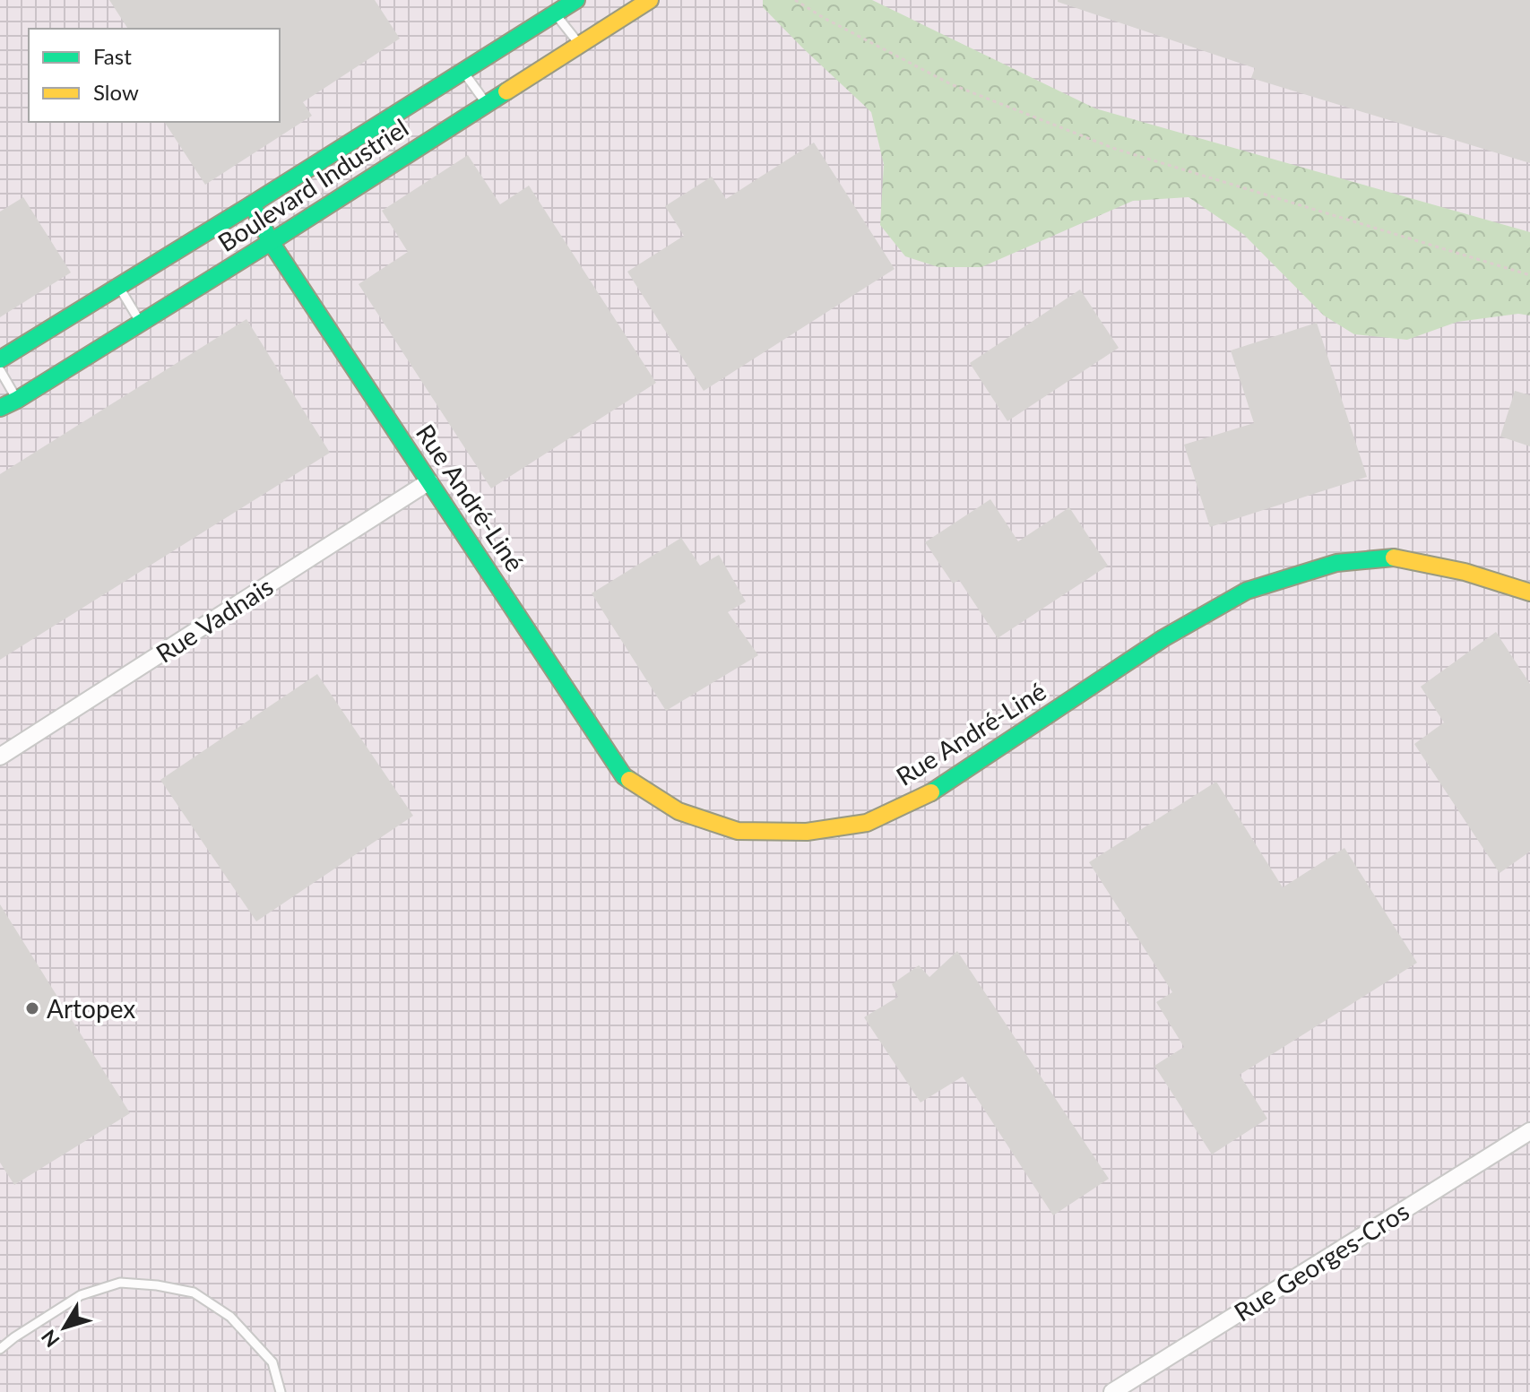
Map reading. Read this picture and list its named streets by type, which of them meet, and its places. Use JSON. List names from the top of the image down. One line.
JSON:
{"streets":{"street":["Boulevard Industriel","Rue André-Liné","Rue Vadnais","Rue Georges-Cros"]},"crossings":[["Boulevard Industriel","Rue André-Liné"],["Rue André-Liné","Rue Vadnais"]],"places":["Artopex"],"legend":["Fast","Slow"],"north":"bottom left"}
